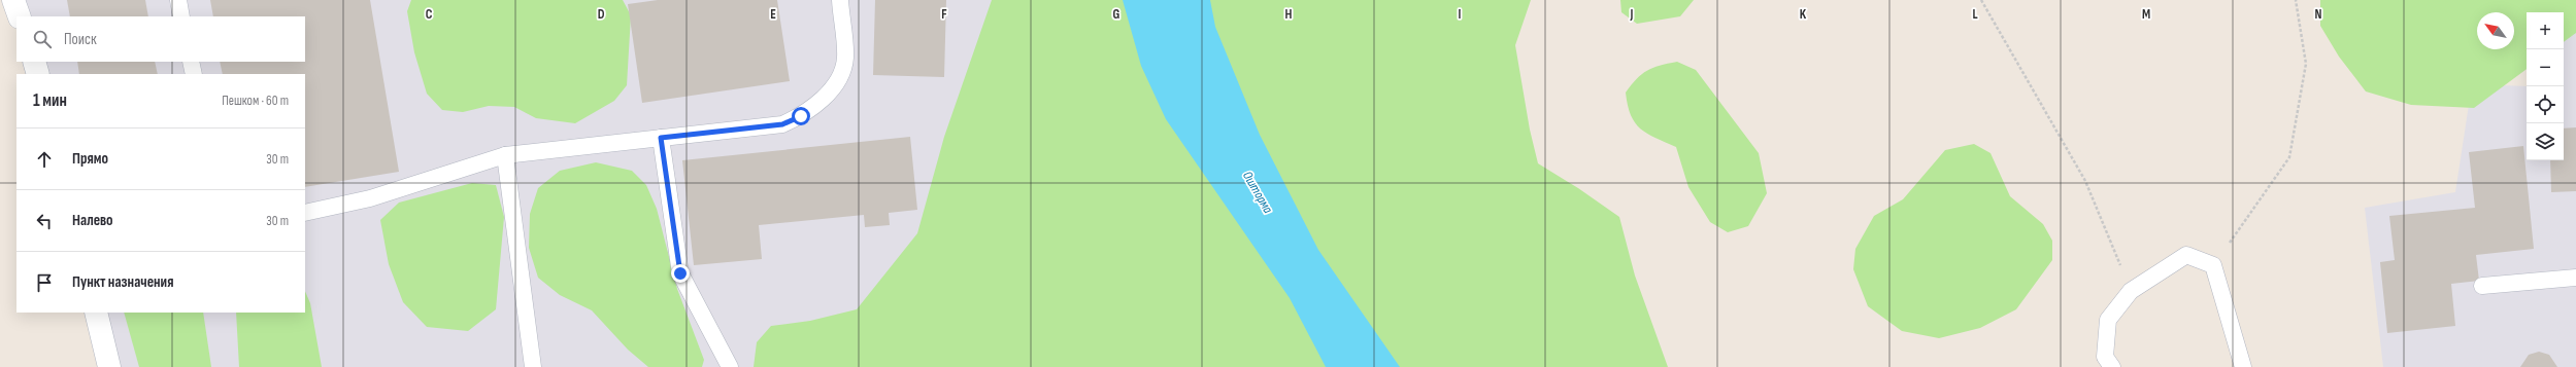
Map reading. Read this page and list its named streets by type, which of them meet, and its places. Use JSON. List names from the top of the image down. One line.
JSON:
{"water":["Ошторма"],"north":"top left","page":{"map_buttons":["+","−"],"search":"Поиск","heading":["1 мин","Пешком · 60 m"],"list":[["Прямо","30 m"],["Налево","30 m"],"Пункт назначения"]},"grid":{"columns":["C","D","E","F","G","H","I","J","K","L","M","N"]}}
